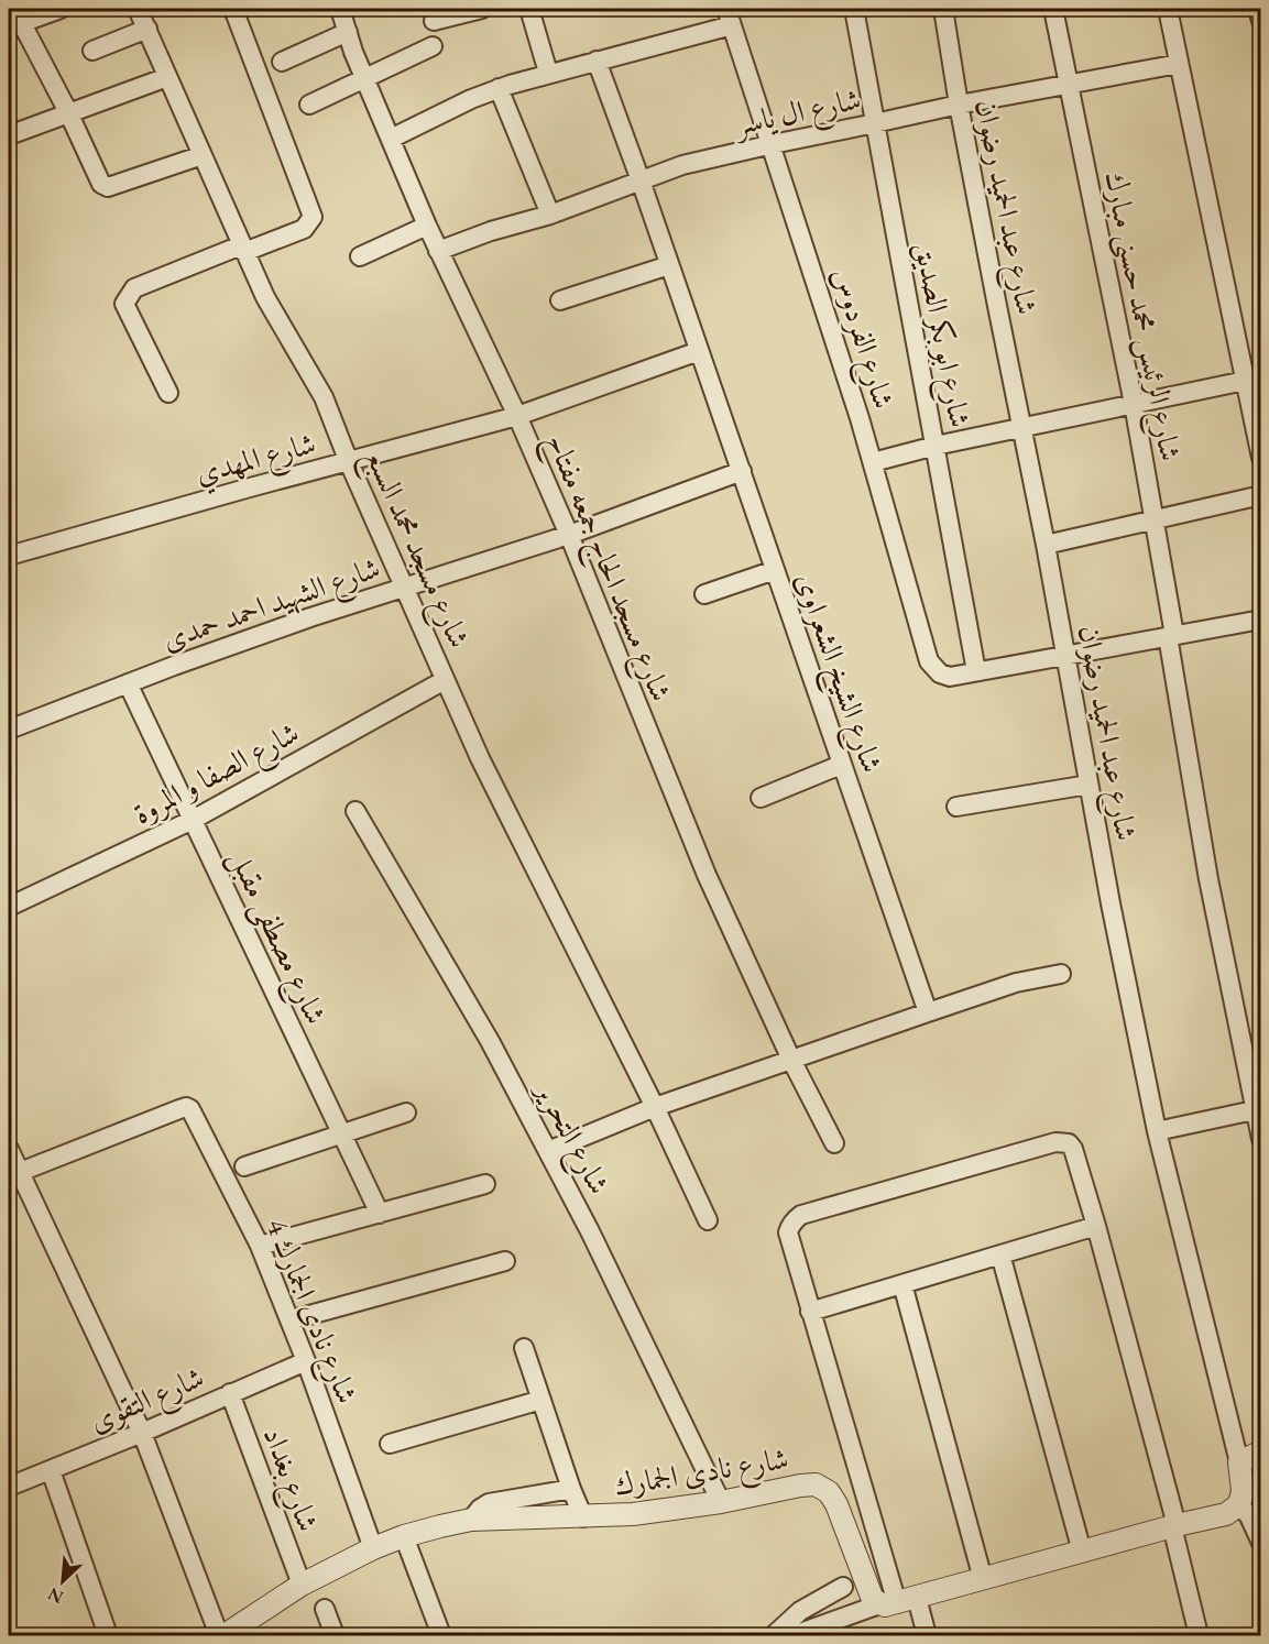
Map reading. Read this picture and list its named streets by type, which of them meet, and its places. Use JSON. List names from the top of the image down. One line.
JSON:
{"streets":{"street":["شارع ال ياسر","شارع عبد الحميد رضوان","شارع الرئيس محمد حسنى مبارك","شارع ابو بكر الصديق","شارع الفردوس","شارع المهدي","شارع مسجد محمد السبع","شارع مسجد الحاج جمعه مفتاح","شارع الشهيد احمد حمدى","شارع الشيخ الشعراوى","شارع الصفا و المروة","شارع مصطفى مقبل","شارع التحرير","شارع نادى الجمارك 4","شارع التقوى","شارع نادى الجمارك","شارع بغداد"]},"crossings":[["شارع ال ياسر","شارع عبد الحميد رضوان"],["شارع ال ياسر","شارع الرئيس محمد حسنى مبارك"],["شارع ال ياسر","شارع ابو بكر الصديق"],["شارع ال ياسر","شارع الفردوس"],["شارع ال ياسر","شارع مسجد الحاج جمعه مفتاح"],["شارع ال ياسر","شارع الشيخ الشعراوى"],["شارع ابو بكر الصديق","شارع الفردوس"],["شارع المهدي","شارع مسجد محمد السبع"],["شارع المهدي","شارع مسجد الحاج جمعه مفتاح"],["شارع مسجد محمد السبع","شارع الشهيد احمد حمدى"],["شارع مسجد محمد السبع","شارع الصفا و المروة"],["شارع مسجد الحاج جمعه مفتاح","شارع الشهيد احمد حمدى"],["شارع الشهيد احمد حمدى","شارع الشيخ الشعراوى"],["شارع الشهيد احمد حمدى","شارع مصطفى مقبل"],["شارع الصفا و المروة","شارع مصطفى مقبل"],["شارع التحرير","شارع نادى الجمارك"],["شارع نادى الجمارك 4","شارع التقوى"],["شارع نادى الجمارك 4","شارع نادى الجمارك"],["شارع التقوى","شارع بغداد"],["شارع نادى الجمارك","شارع بغداد"]],"north":"bottom left"}
